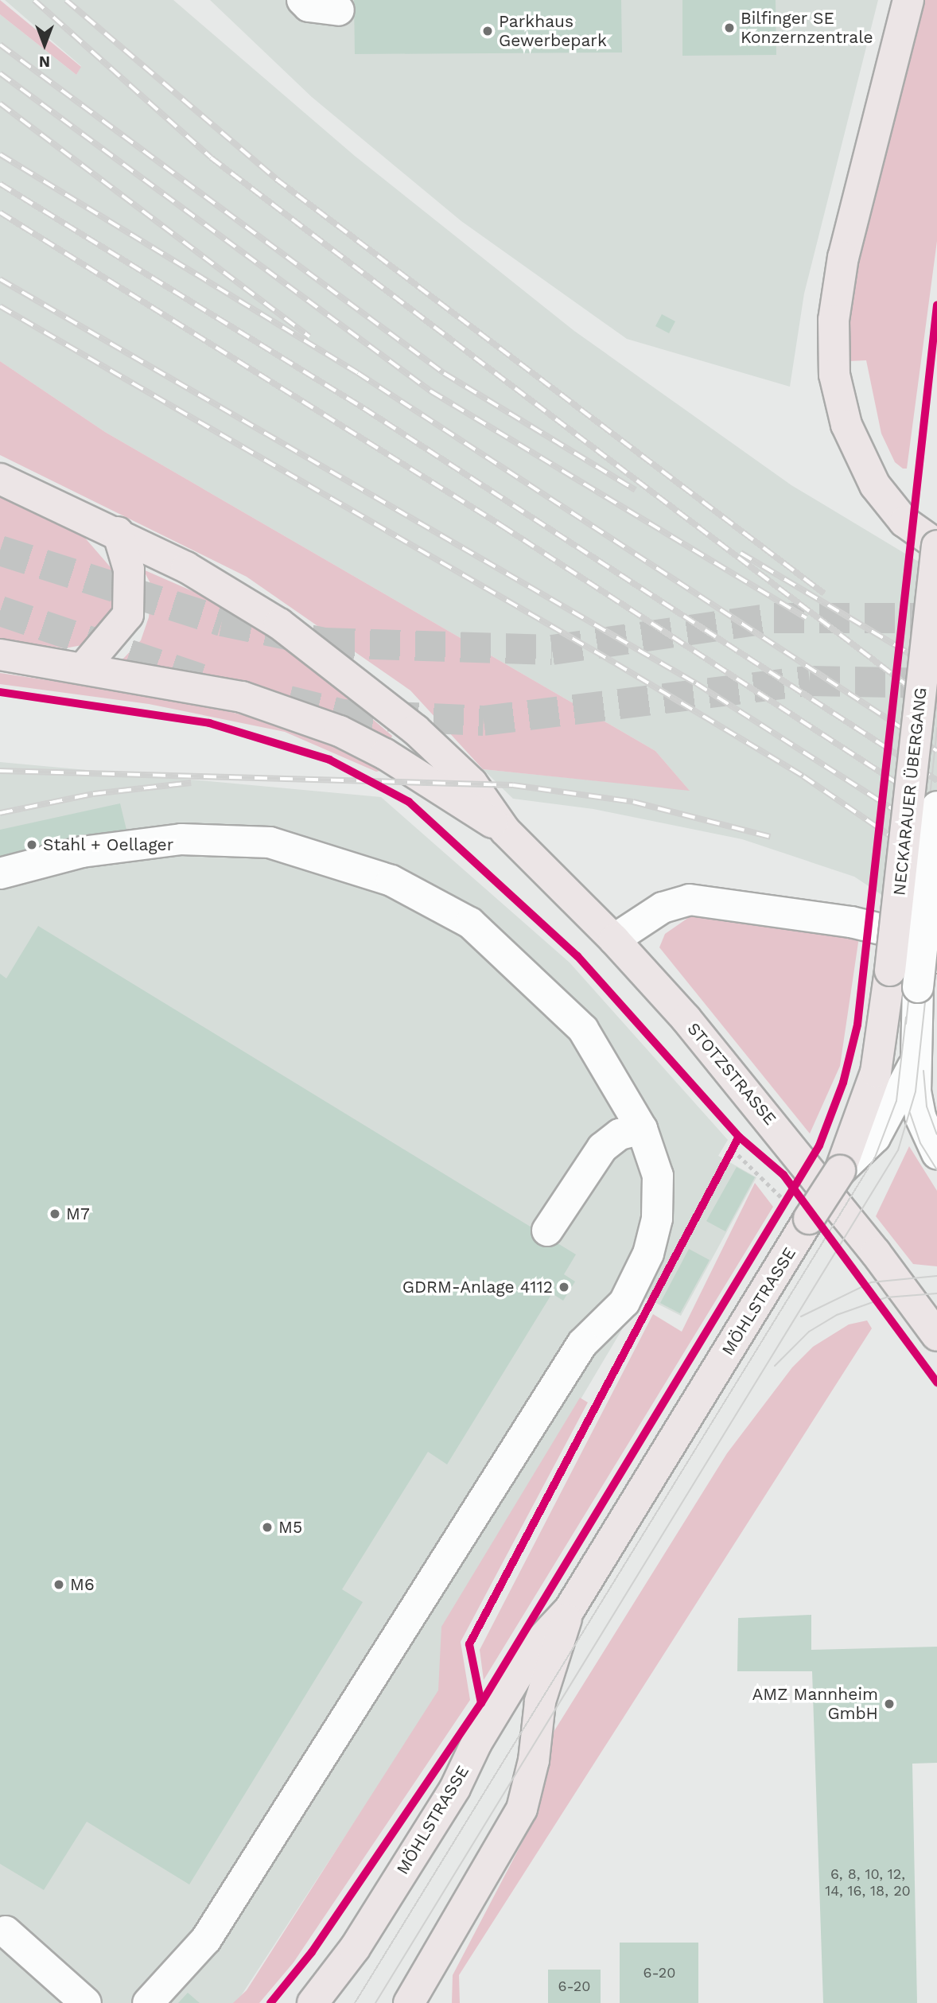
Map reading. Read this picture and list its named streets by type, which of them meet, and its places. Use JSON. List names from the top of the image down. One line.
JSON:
{"streets":{"main road":["NECKARAUER ÜBERGANG","STOTZSTRASSE","MÖHLSTRASSE"]},"crossings":[["NECKARAUER ÜBERGANG","MÖHLSTRASSE"]],"places":["Bilfinger SE Konzernzentrale","Parkhaus Gewerbepark","Stahl + Oellager","M7","GDRM-Anlage 4112","M5","M6","AMZ Mannheim GmbH"],"house_numbers":["6, 8, 10, 12, 14, 16, 18, 20","6-20","6-20"],"north":"bottom"}
